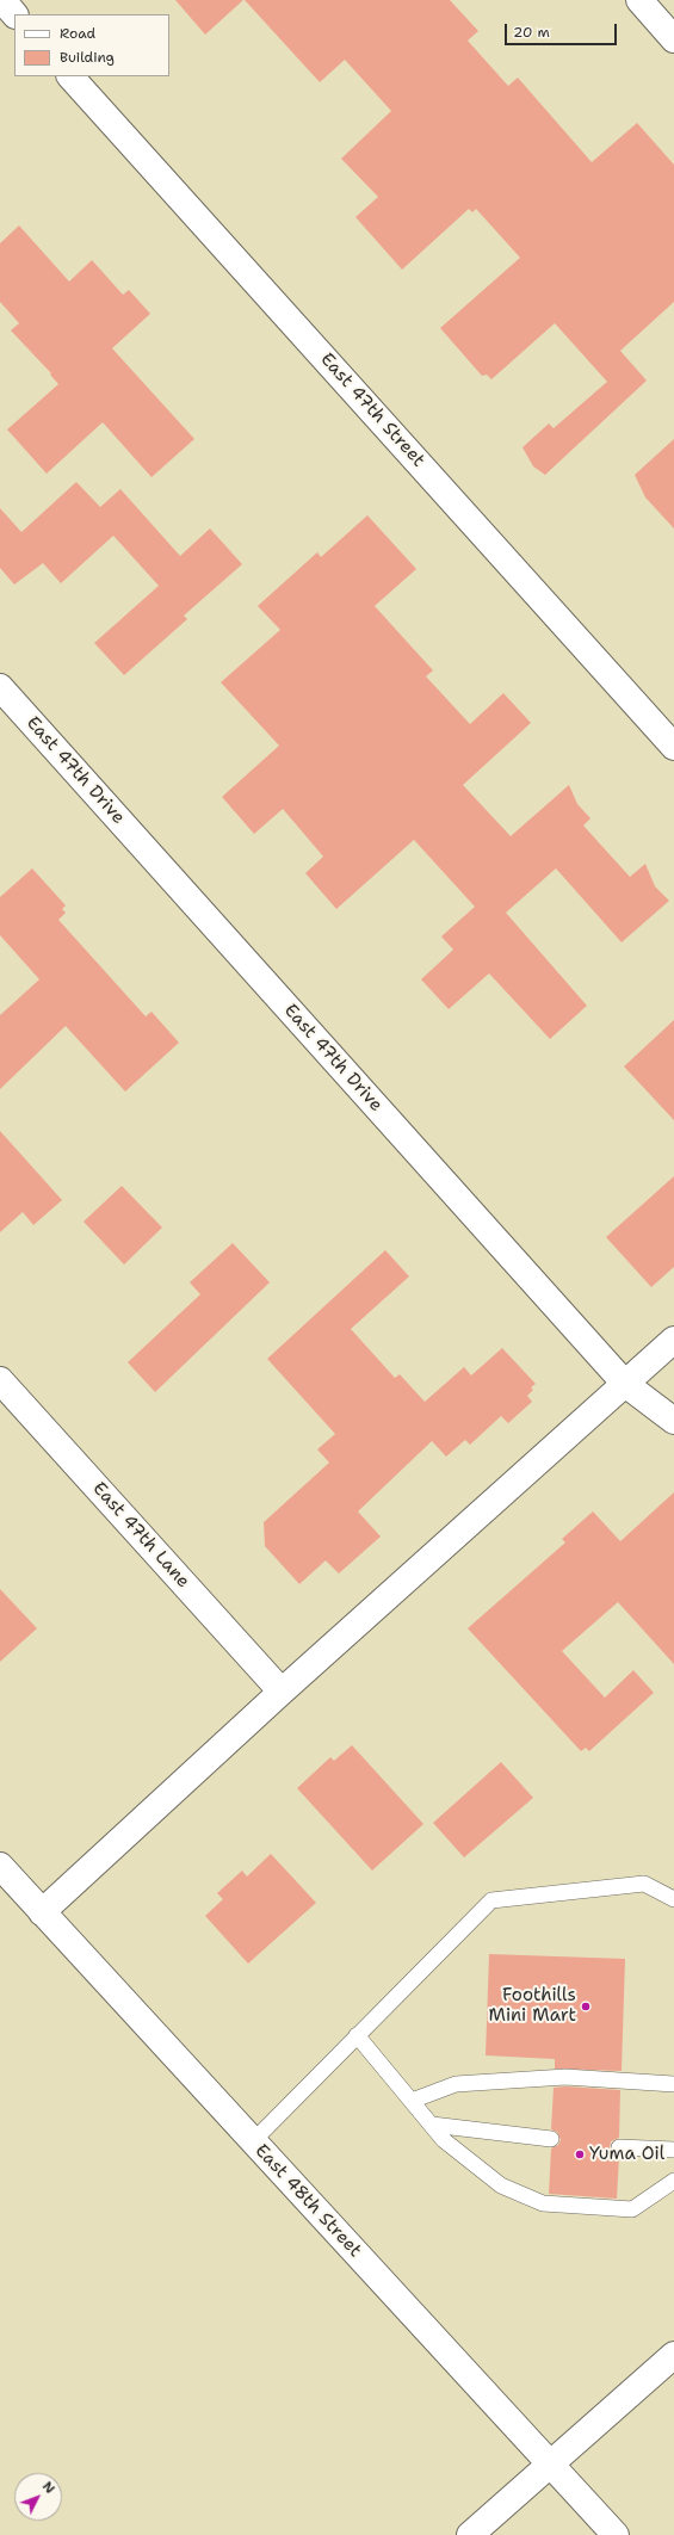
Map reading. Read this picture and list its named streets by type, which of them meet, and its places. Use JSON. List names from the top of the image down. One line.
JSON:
{"streets":{"street":["East 47th Street","East 47th Drive","East 47th Lane","East 48th Street"]},"places":["Foothills Mini Mart","Yuma Oil"],"legend":["Road","Building"],"scale_bar":"20 m","north":"top right"}
